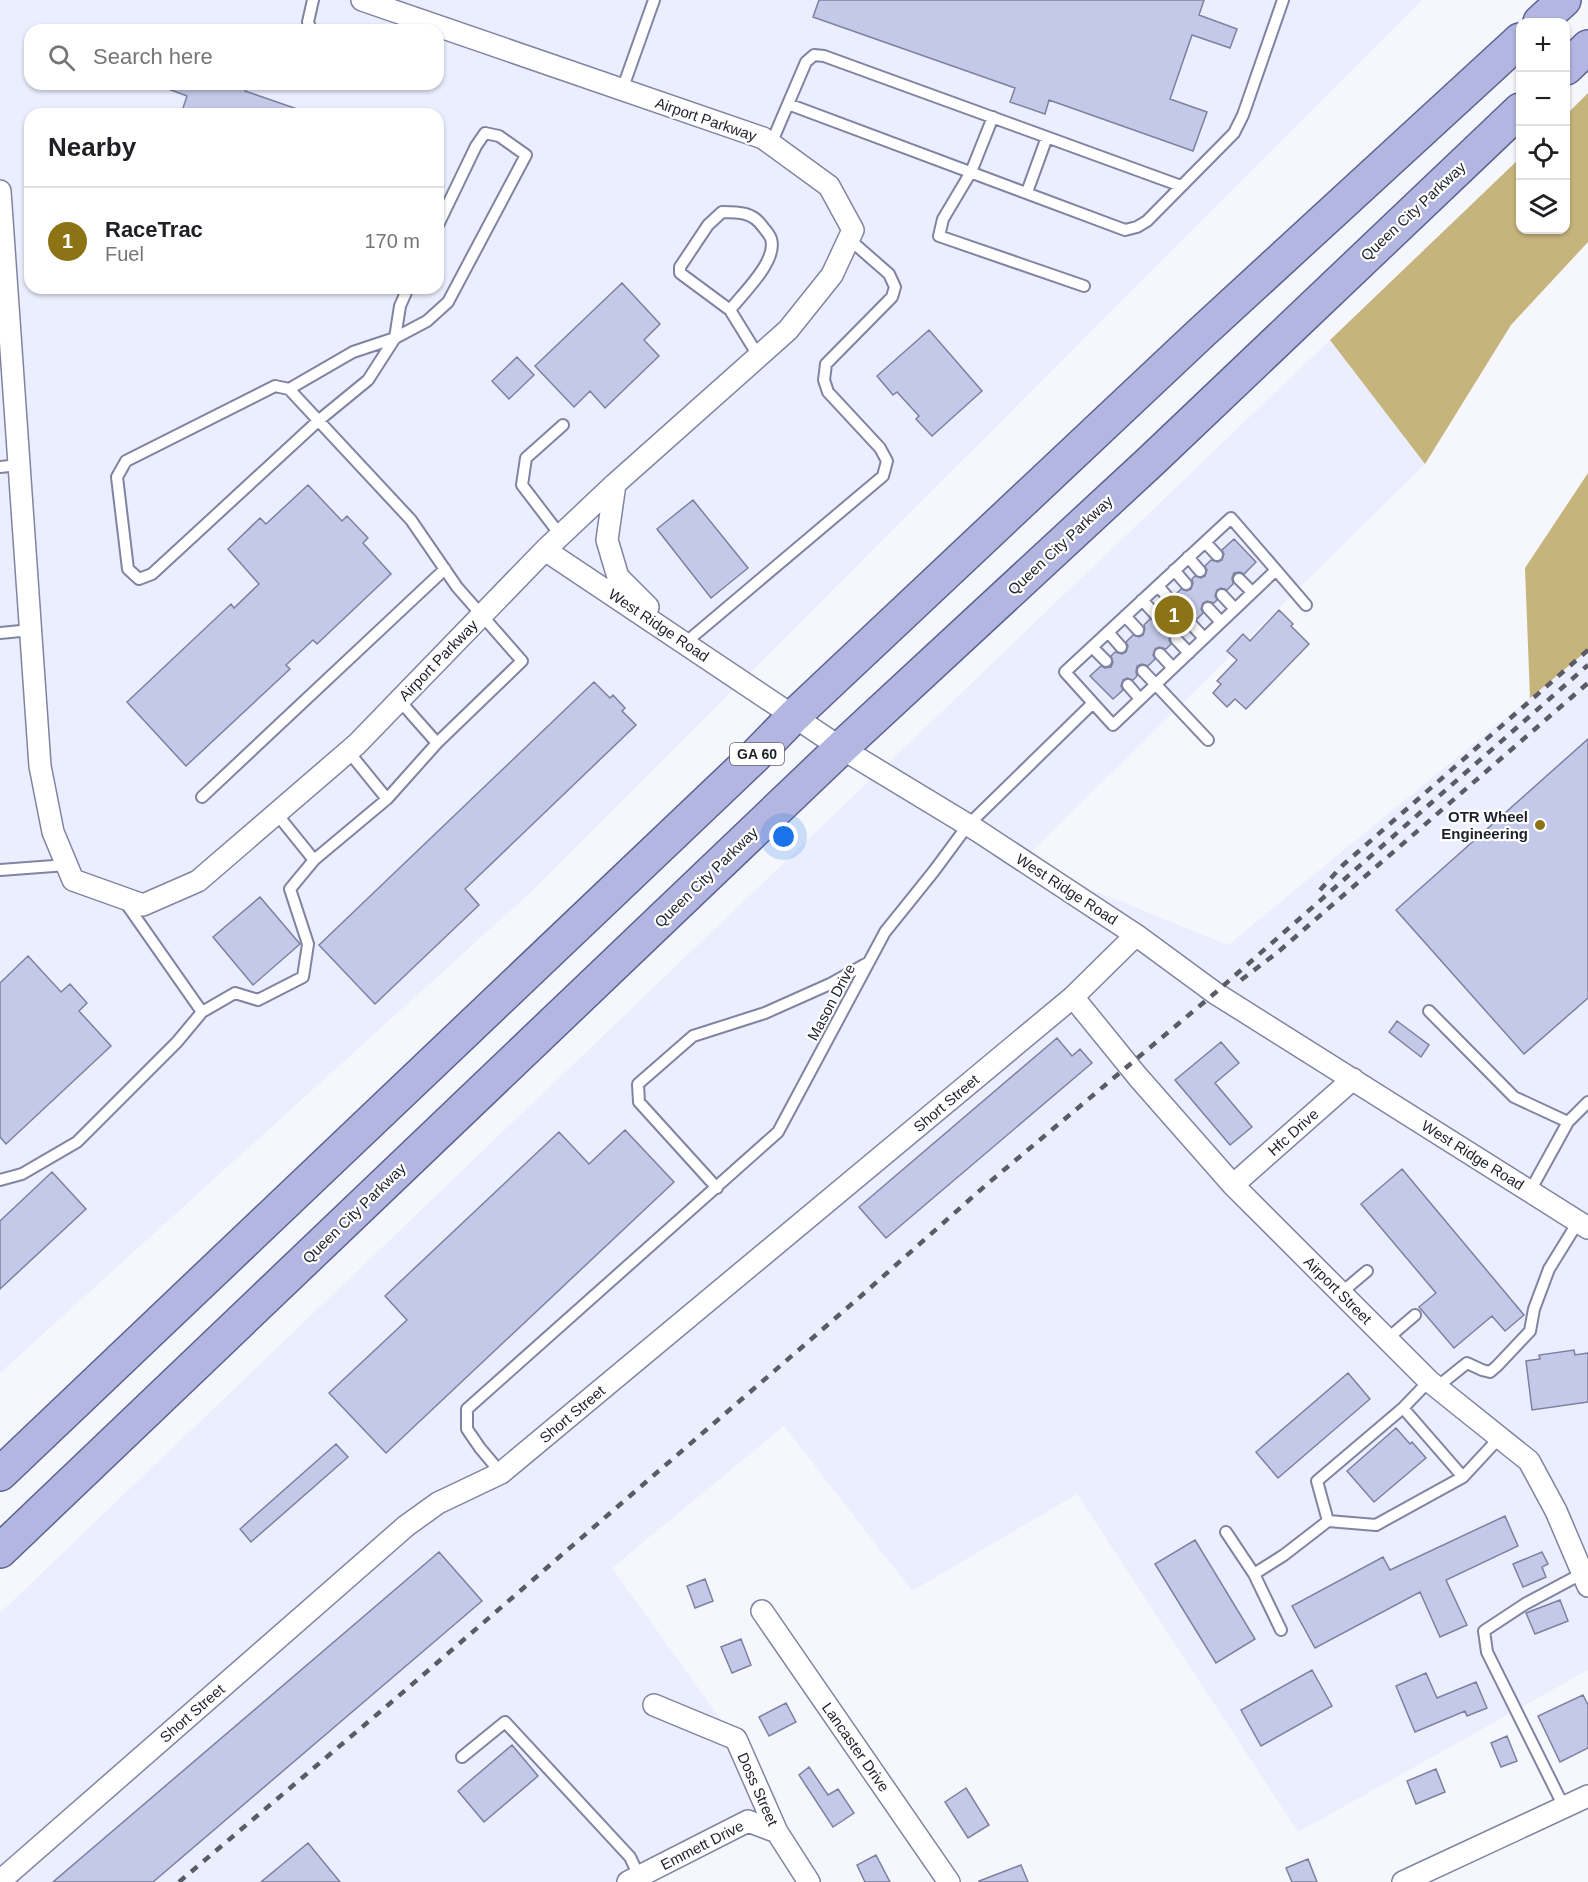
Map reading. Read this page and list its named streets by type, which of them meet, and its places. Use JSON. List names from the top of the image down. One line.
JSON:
{"streets":{"main road":["Queen City Parkway","GA 60"],"street":["Airport Parkway","West Ridge Road","Short Street","Hfc Drive","Airport Street","Lancaster Drive","Doss Street","Emmett Drive"],"lane":["Mason Drive"]},"crossings":[["Airport Parkway","West Ridge Road"],["Queen City Parkway","West Ridge Road"],["West Ridge Road","GA 60"],["West Ridge Road","Mason Drive"],["West Ridge Road","Short Street"],["West Ridge Road","Hfc Drive"],["Mason Drive","Short Street"],["Short Street","Airport Street"],["Hfc Drive","Airport Street"],["Doss Street","Emmett Drive"]],"places":["OTR Wheel Engineering"],"page":{"map_buttons":["+","−"],"search":"Search here","heading":"Nearby","list":[{"mark":"1","name":"RaceTrac","note":"Fuel","value":"170 m"}],"pins":"1"}}
